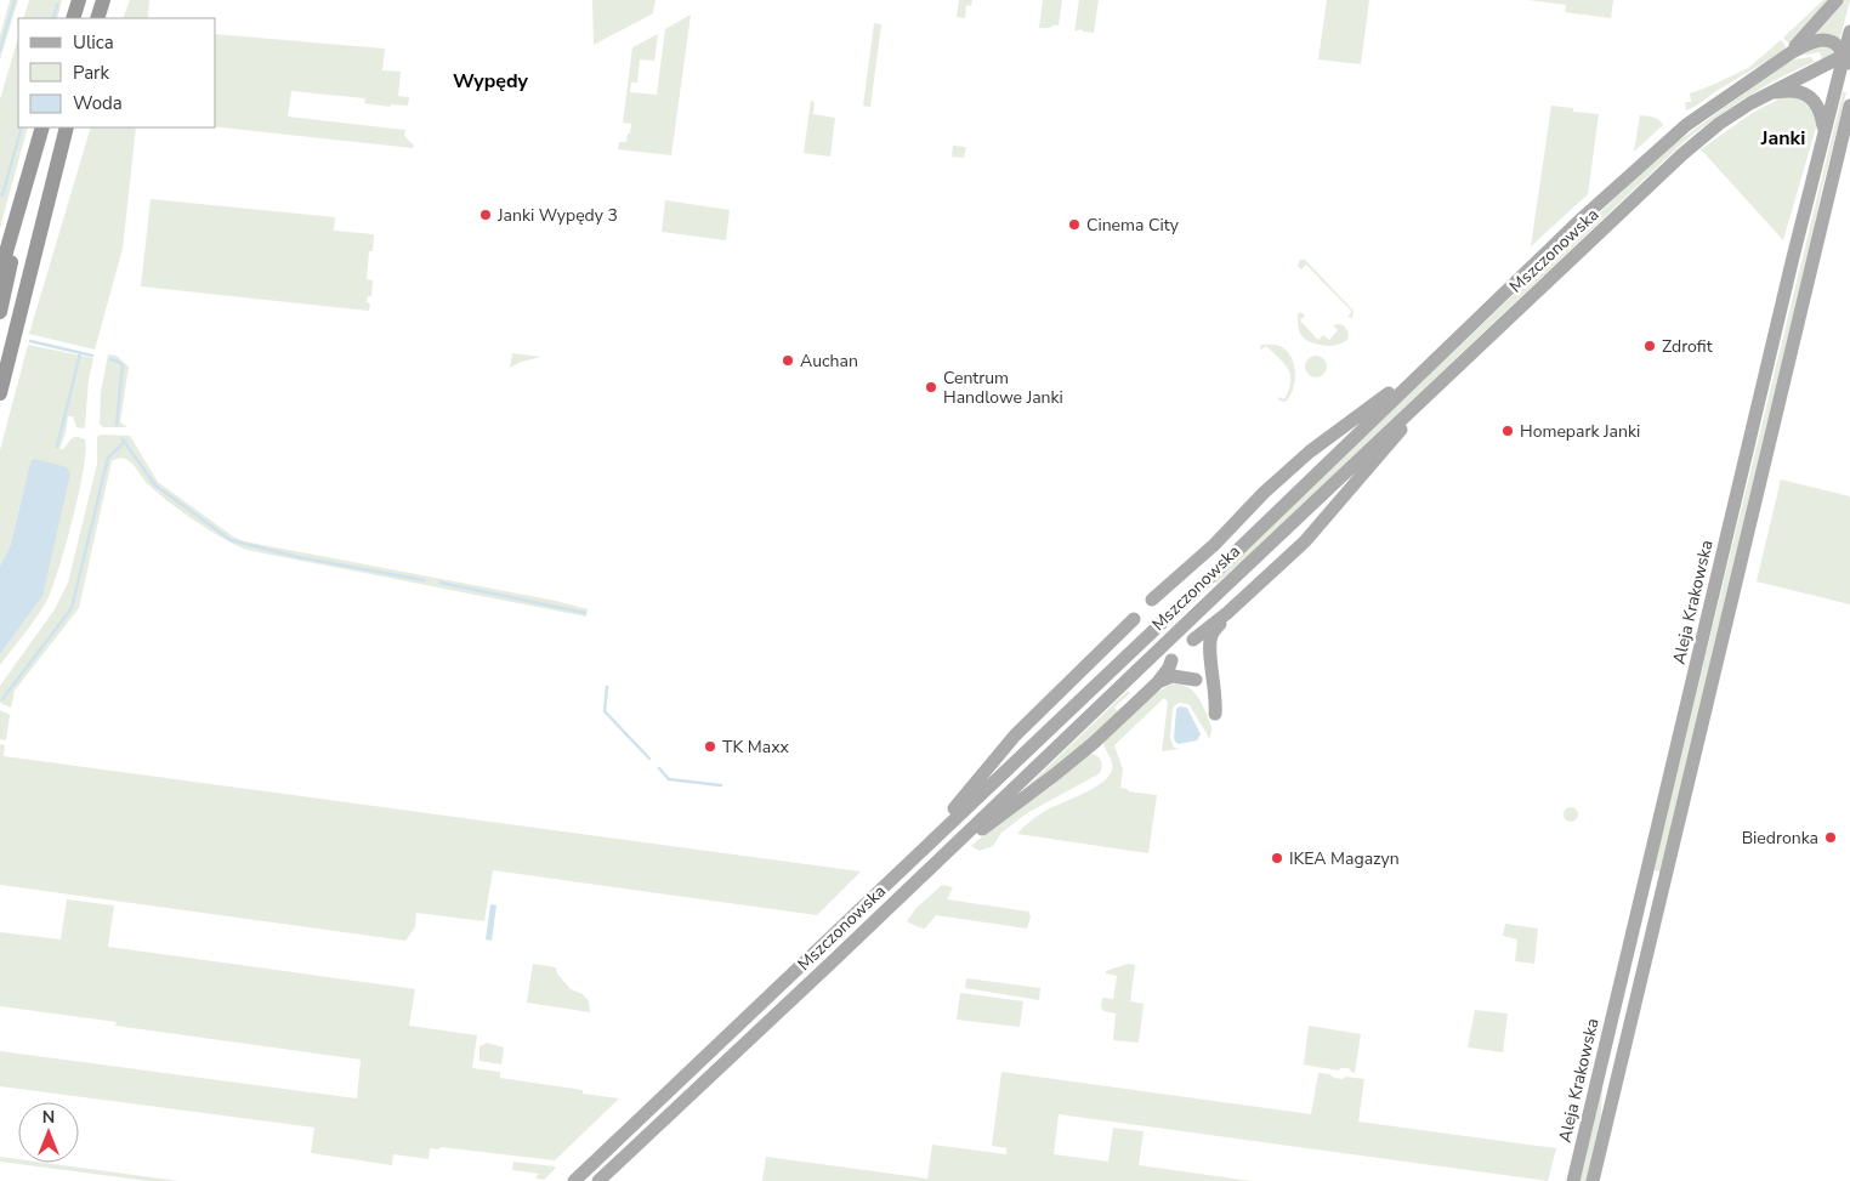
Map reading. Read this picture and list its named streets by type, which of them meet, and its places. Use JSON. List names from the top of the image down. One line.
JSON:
{"streets":{"main road":["Mszczonowska","Aleja Krakowska"]},"crossings":[["Mszczonowska","Aleja Krakowska"]],"districts":["Wypędy","Janki"],"places":["Janki Wypędy 3","Cinema City","Zdrofit","Auchan","Centrum Handlowe Janki","Homepark Janki","TK Maxx","Biedronka","IKEA Magazyn"],"legend":["Ulica","Park","Woda"],"north":"top"}
